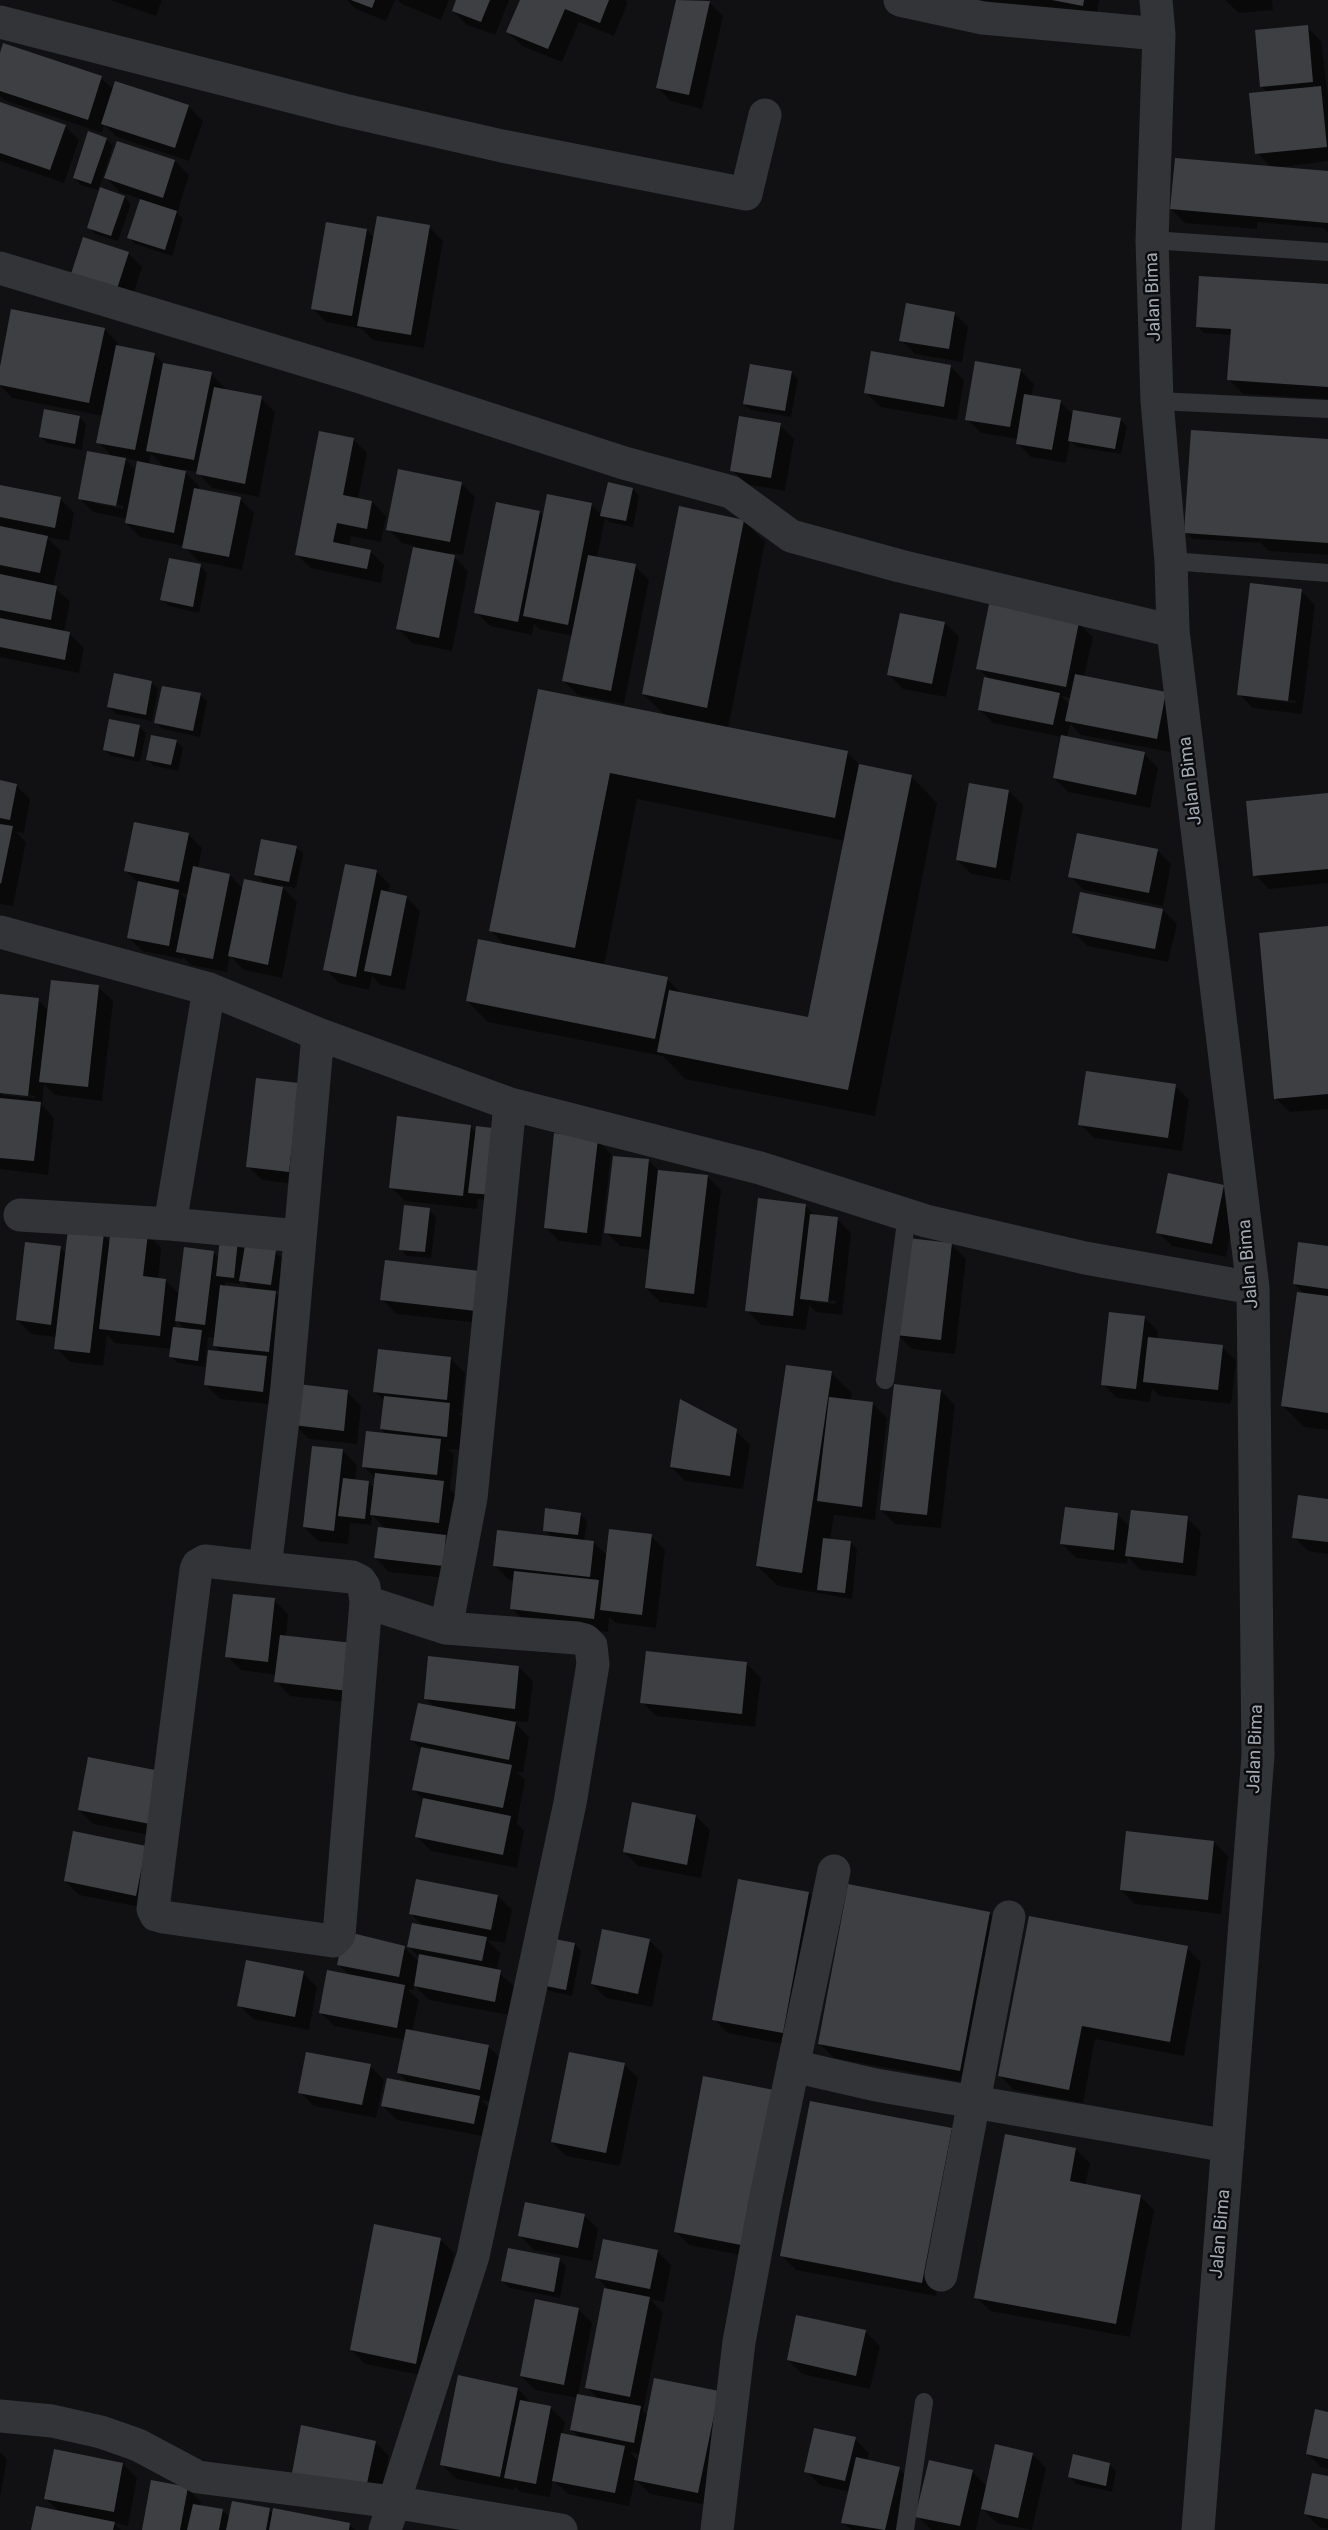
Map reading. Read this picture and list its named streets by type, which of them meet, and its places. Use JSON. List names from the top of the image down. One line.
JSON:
{"streets":{"street":["Jalan Bima"]}}
